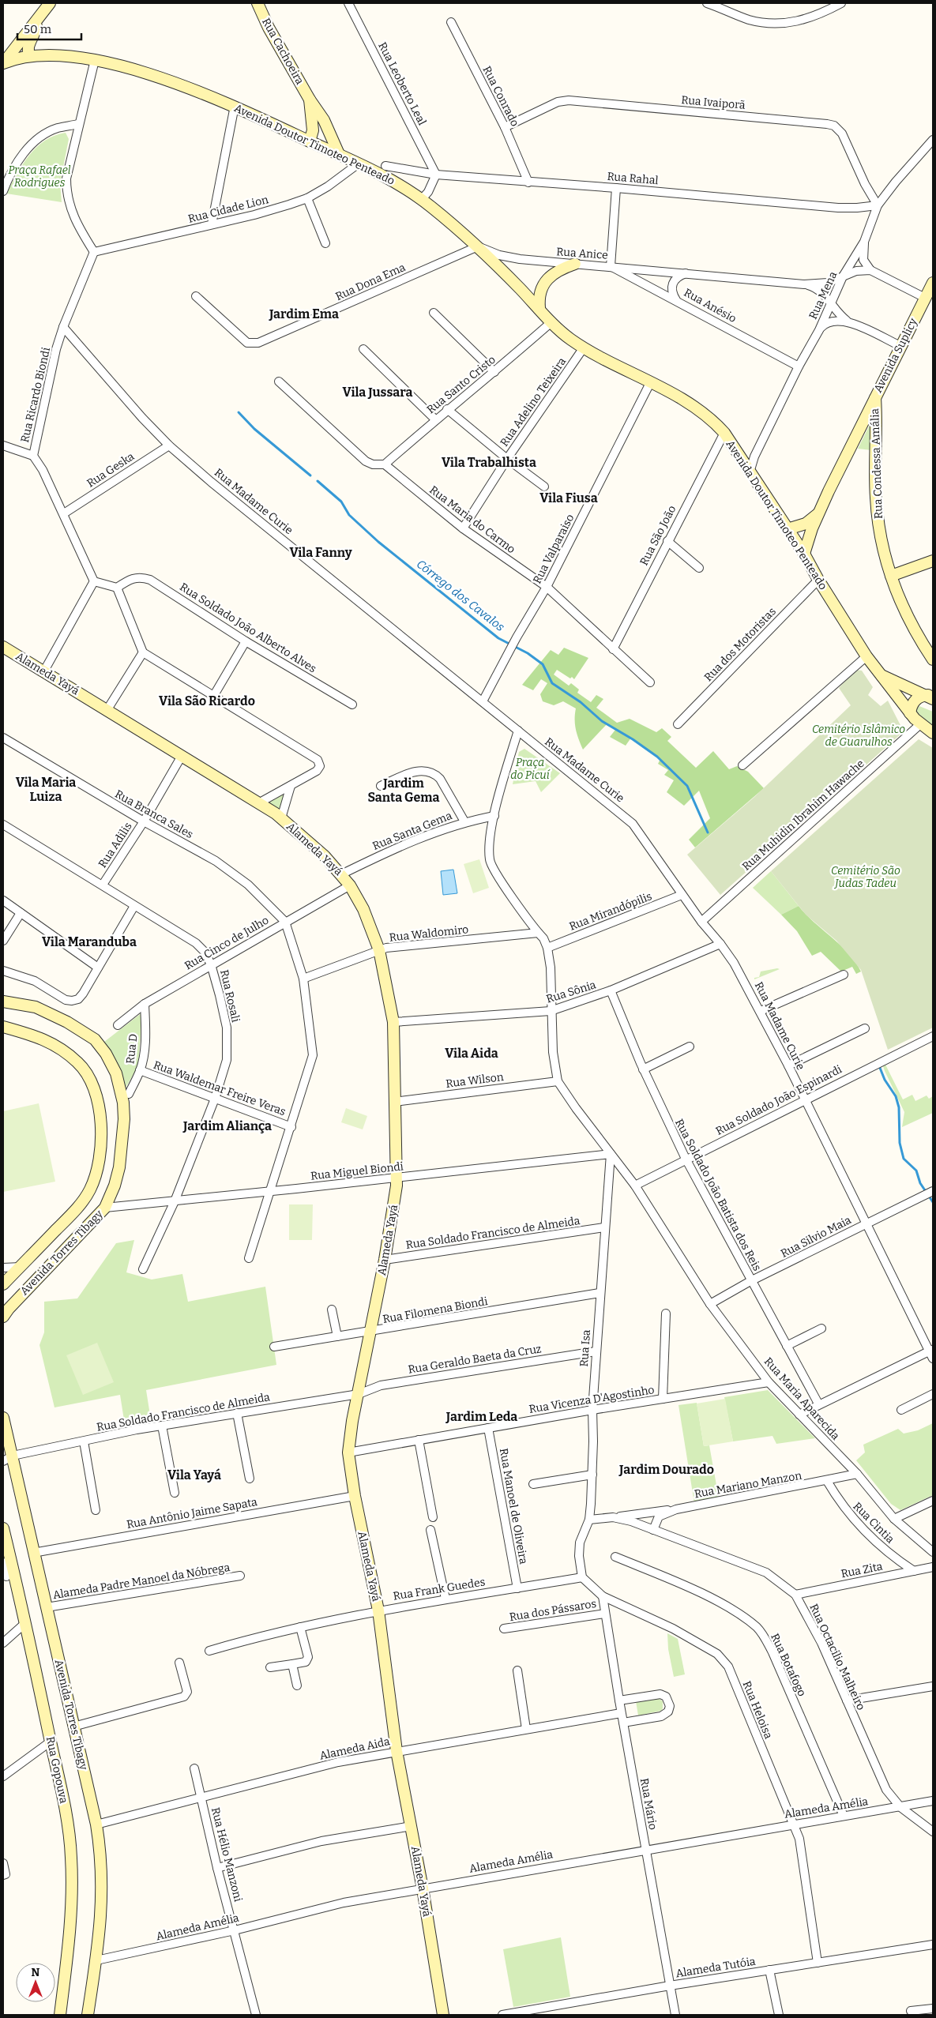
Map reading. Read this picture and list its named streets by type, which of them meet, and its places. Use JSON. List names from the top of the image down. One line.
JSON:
{"streets":{"main road":["Rua Cachoeira","Avenida Doutor Timoteo Penteado","Avenida Suplicy","Rua Condessa Amália","Alameda Yayá","Avenida Torres Tibagy","Rua Gopouva"],"street":["Rua Leoberto Leal","Rua Conrado","Rua Ivaiporã","Rua Rahal","Rua Cidade Lion","Rua Anice","Rua Dona Ema","Rua Mena","Rua Anésio","Rua Santo Cristo","Rua Ricardo Biondi","Rua Adelino Teixeira","Rua Geska","Rua Madame Curie","Rua Maria do Carmo","Rua São João","Rua Valparaiso","Rua Soldado João Alberto Alves","Rua dos Motoristas","Rua Branca Sales","Rua Muhidin Ibrahim Hawache","Rua Santa Gema","Rua Adilis","Rua Mirandópilis","Rua Waldomiro","Rua Cinco de Julho","Rua Sônia","Rua Rosali","Rua D","Rua Wilson","Rua Waldemar Freire Veras","Rua Soldado João Espinardi","Rua Miguel Biondi","Rua Soldado João Batista dos Reis","Rua Soldado Francisco de Almeida","Rua Silvio Maia","Rua Filomena Biondi","Rua Isa","Rua Geraldo Baeta da Cruz","Rua Maria Aparecida","Rua Vicenza D'Agostinho","Rua Mariano Manzon","Rua Manoel de Oliveira","Rua Antônio Jaime Sapata","Rua Cintia","Rua Zita","Alameda Padre Manoel da Nóbrega","Rua Frank Guedes","Rua dos Pássaros","Rua Octacilio Malheiro","Rua Botafogo","Rua Heloisa","Alameda Aida","Rua Mário","Alameda Amélia","Rua Hélio Manzoni","Alameda Tutóia"]},"crossings":[["Rua Cachoeira","Avenida Doutor Timoteo Penteado"],["Rua Leoberto Leal","Rua Rahal"],["Rua Conrado","Rua Ivaiporã"],["Rua Conrado","Rua Rahal"],["Rua Ivaiporã","Rua Rahal"],["Rua Ivaiporã","Rua Mena"],["Avenida Doutor Timoteo Penteado","Rua Cidade Lion"],["Avenida Doutor Timoteo Penteado","Rua Anice"],["Avenida Doutor Timoteo Penteado","Rua Dona Ema"],["Avenida Doutor Timoteo Penteado","Rua Mena"],["Avenida Doutor Timoteo Penteado","Avenida Suplicy"],["Avenida Doutor Timoteo Penteado","Rua Santo Cristo"],["Avenida Doutor Timoteo Penteado","Rua Adelino Teixeira"],["Avenida Doutor Timoteo Penteado","Rua São João"],["Avenida Doutor Timoteo Penteado","Rua Valparaiso"],["Avenida Doutor Timoteo Penteado","Rua dos Motoristas"],["Avenida Doutor Timoteo Penteado","Rua Muhidin Ibrahim Hawache"],["Rua Rahal","Rua Mena"],["Rua Cidade Lion","Rua Ricardo Biondi"],["Rua Anice","Rua Dona Ema"],["Rua Anice","Rua Mena"],["Rua Anice","Rua Anésio"],["Rua Mena","Rua Anésio"],["Avenida Suplicy","Rua Condessa Amália"],["Rua Santo Cristo","Rua Maria do Carmo"],["Rua Ricardo Biondi","Rua Geska"],["Rua Ricardo Biondi","Rua Madame Curie"],["Rua Adelino Teixeira","Rua Maria do Carmo"],["Rua Geska","Rua Madame Curie"],["Rua Madame Curie","Rua Valparaiso"],["Rua Madame Curie","Rua Muhidin Ibrahim Hawache"],["Rua Madame Curie","Rua Mirandópilis"],["Rua Madame Curie","Rua Sônia"],["Rua Madame Curie","Rua Soldado João Espinardi"],["Rua Madame Curie","Rua Silvio Maia"],["Rua Maria do Carmo","Rua São João"],["Rua Maria do Carmo","Rua Valparaiso"],["Alameda Yayá","Rua Santa Gema"],["Alameda Yayá","Rua Adilis"],["Alameda Yayá","Rua Waldomiro"],["Alameda Yayá","Rua Cinco de Julho"],["Alameda Yayá","Rua Sônia"],["Alameda Yayá","Rua Wilson"],["Alameda Yayá","Rua Miguel Biondi"],["Alameda Yayá","Rua Soldado Francisco de Almeida"],["Alameda Yayá","Rua Filomena Biondi"],["Alameda Yayá","Rua Geraldo Baeta da Cruz"],["Alameda Yayá","Rua Vicenza D'Agostinho"],["Alameda Yayá","Rua Antônio Jaime Sapata"],["Alameda Yayá","Rua Frank Guedes"],["Alameda Yayá","Alameda Aida"],["Alameda Yayá","Alameda Amélia"],["Rua Branca Sales","Rua Adilis"],["Rua Branca Sales","Rua Cinco de Julho"],["Rua Adilis","Rua Rosali"],["Rua Cinco de Julho","Rua Rosali"],["Rua Cinco de Julho","Rua D"],["Rua Sônia","Rua Soldado João Batista dos Reis"],["Rua Rosali","Rua Waldemar Freire Veras"],["Rua Rosali","Rua Miguel Biondi"],["Rua D","Rua Waldemar Freire Veras"],["Rua Wilson","Rua Maria Aparecida"],["Rua Soldado João Espinardi","Rua Soldado João Batista dos Reis"],["Rua Soldado João Espinardi","Rua Maria Aparecida"],["Rua Miguel Biondi","Avenida Torres Tibagy"],["Rua Miguel Biondi","Rua Isa"],["Rua Miguel Biondi","Rua Maria Aparecida"],["Rua Soldado João Batista dos Reis","Rua Silvio Maia"],["Rua Soldado Francisco de Almeida","Avenida Torres Tibagy"],["Rua Soldado Francisco de Almeida","Rua Isa"],["Rua Soldado Francisco de Almeida","Rua Geraldo Baeta da Cruz"],["Rua Silvio Maia","Rua Maria Aparecida"],["Avenida Torres Tibagy","Rua Antônio Jaime Sapata"],["Avenida Torres Tibagy","Alameda Padre Manoel da Nóbrega"],["Avenida Torres Tibagy","Alameda Aida"],["Avenida Torres Tibagy","Alameda Amélia"],["Rua Filomena Biondi","Rua Isa"],["Rua Isa","Rua Geraldo Baeta da Cruz"],["Rua Isa","Rua Maria Aparecida"],["Rua Isa","Rua Vicenza D'Agostinho"],["Rua Isa","Rua Frank Guedes"],["Rua Isa","Rua Octacilio Malheiro"],["Rua Isa","Rua Heloisa"],["Rua Maria Aparecida","Rua Vicenza D'Agostinho"],["Rua Maria Aparecida","Rua Mariano Manzon"],["Rua Vicenza D'Agostinho","Rua Manoel de Oliveira"],["Rua Mariano Manzon","Rua Cintia"],["Rua Mariano Manzon","Rua Octacilio Malheiro"],["Rua Manoel de Oliveira","Rua Frank Guedes"],["Rua Cintia","Rua Zita"],["Rua Zita","Rua Octacilio Malheiro"],["Rua Frank Guedes","Rua Heloisa"],["Rua dos Pássaros","Rua Mário"],["Rua Octacilio Malheiro","Alameda Amélia"],["Rua Botafogo","Alameda Amélia"],["Rua Heloisa","Rua Mário"],["Rua Heloisa","Alameda Amélia"],["Rua Heloisa","Alameda Tutóia"],["Alameda Aida","Rua Mário"],["Alameda Aida","Rua Hélio Manzoni"],["Rua Mário","Alameda Amélia"],["Rua Mário","Alameda Tutóia"],["Alameda Amélia","Rua Hélio Manzoni"]],"districts":["Jardim Ema","Vila Jussara","Vila Trabalhista","Vila Fiusa","Vila Fanny","Vila São Ricardo","Vila Maria Luiza","Jardim Santa Gema","Vila Maranduba","Vila Aida","Jardim Aliança","Jardim Leda","Jardim Dourado","Vila Yayá"],"water":["Córrego dos Cavalos"],"parks":["Praça Rafael Rodrigues","Cemitério Islâmico de Guarulhos","Praça do Picuí","Cemitério São Judas Tadeu"],"scale_bar":"50 m","north":"top"}
